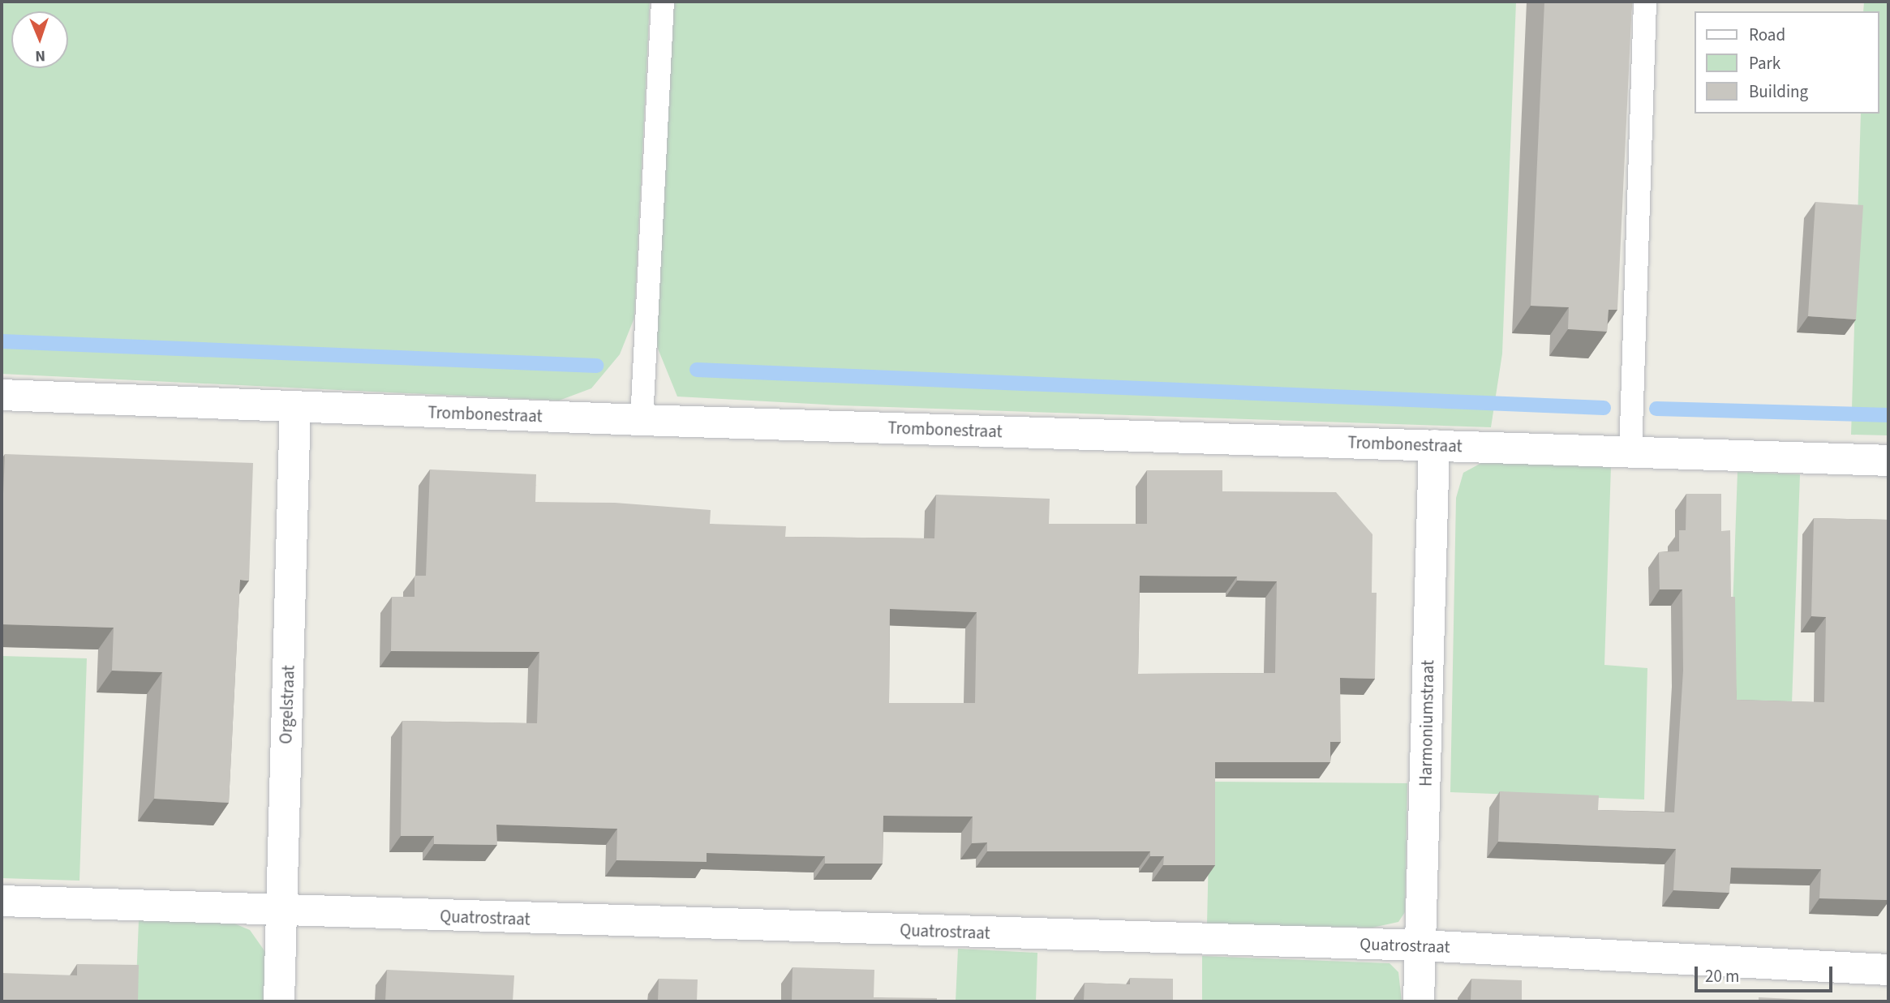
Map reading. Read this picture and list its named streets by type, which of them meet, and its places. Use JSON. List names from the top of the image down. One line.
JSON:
{"streets":{"street":["Trombonestraat","Orgelstraat","Harmoniumstraat","Quatrostraat"]},"crossings":[["Trombonestraat","Orgelstraat"],["Trombonestraat","Harmoniumstraat"],["Orgelstraat","Quatrostraat"],["Harmoniumstraat","Quatrostraat"]],"legend":["Road","Park","Building"],"scale_bar":"20 m","north":"bottom"}
